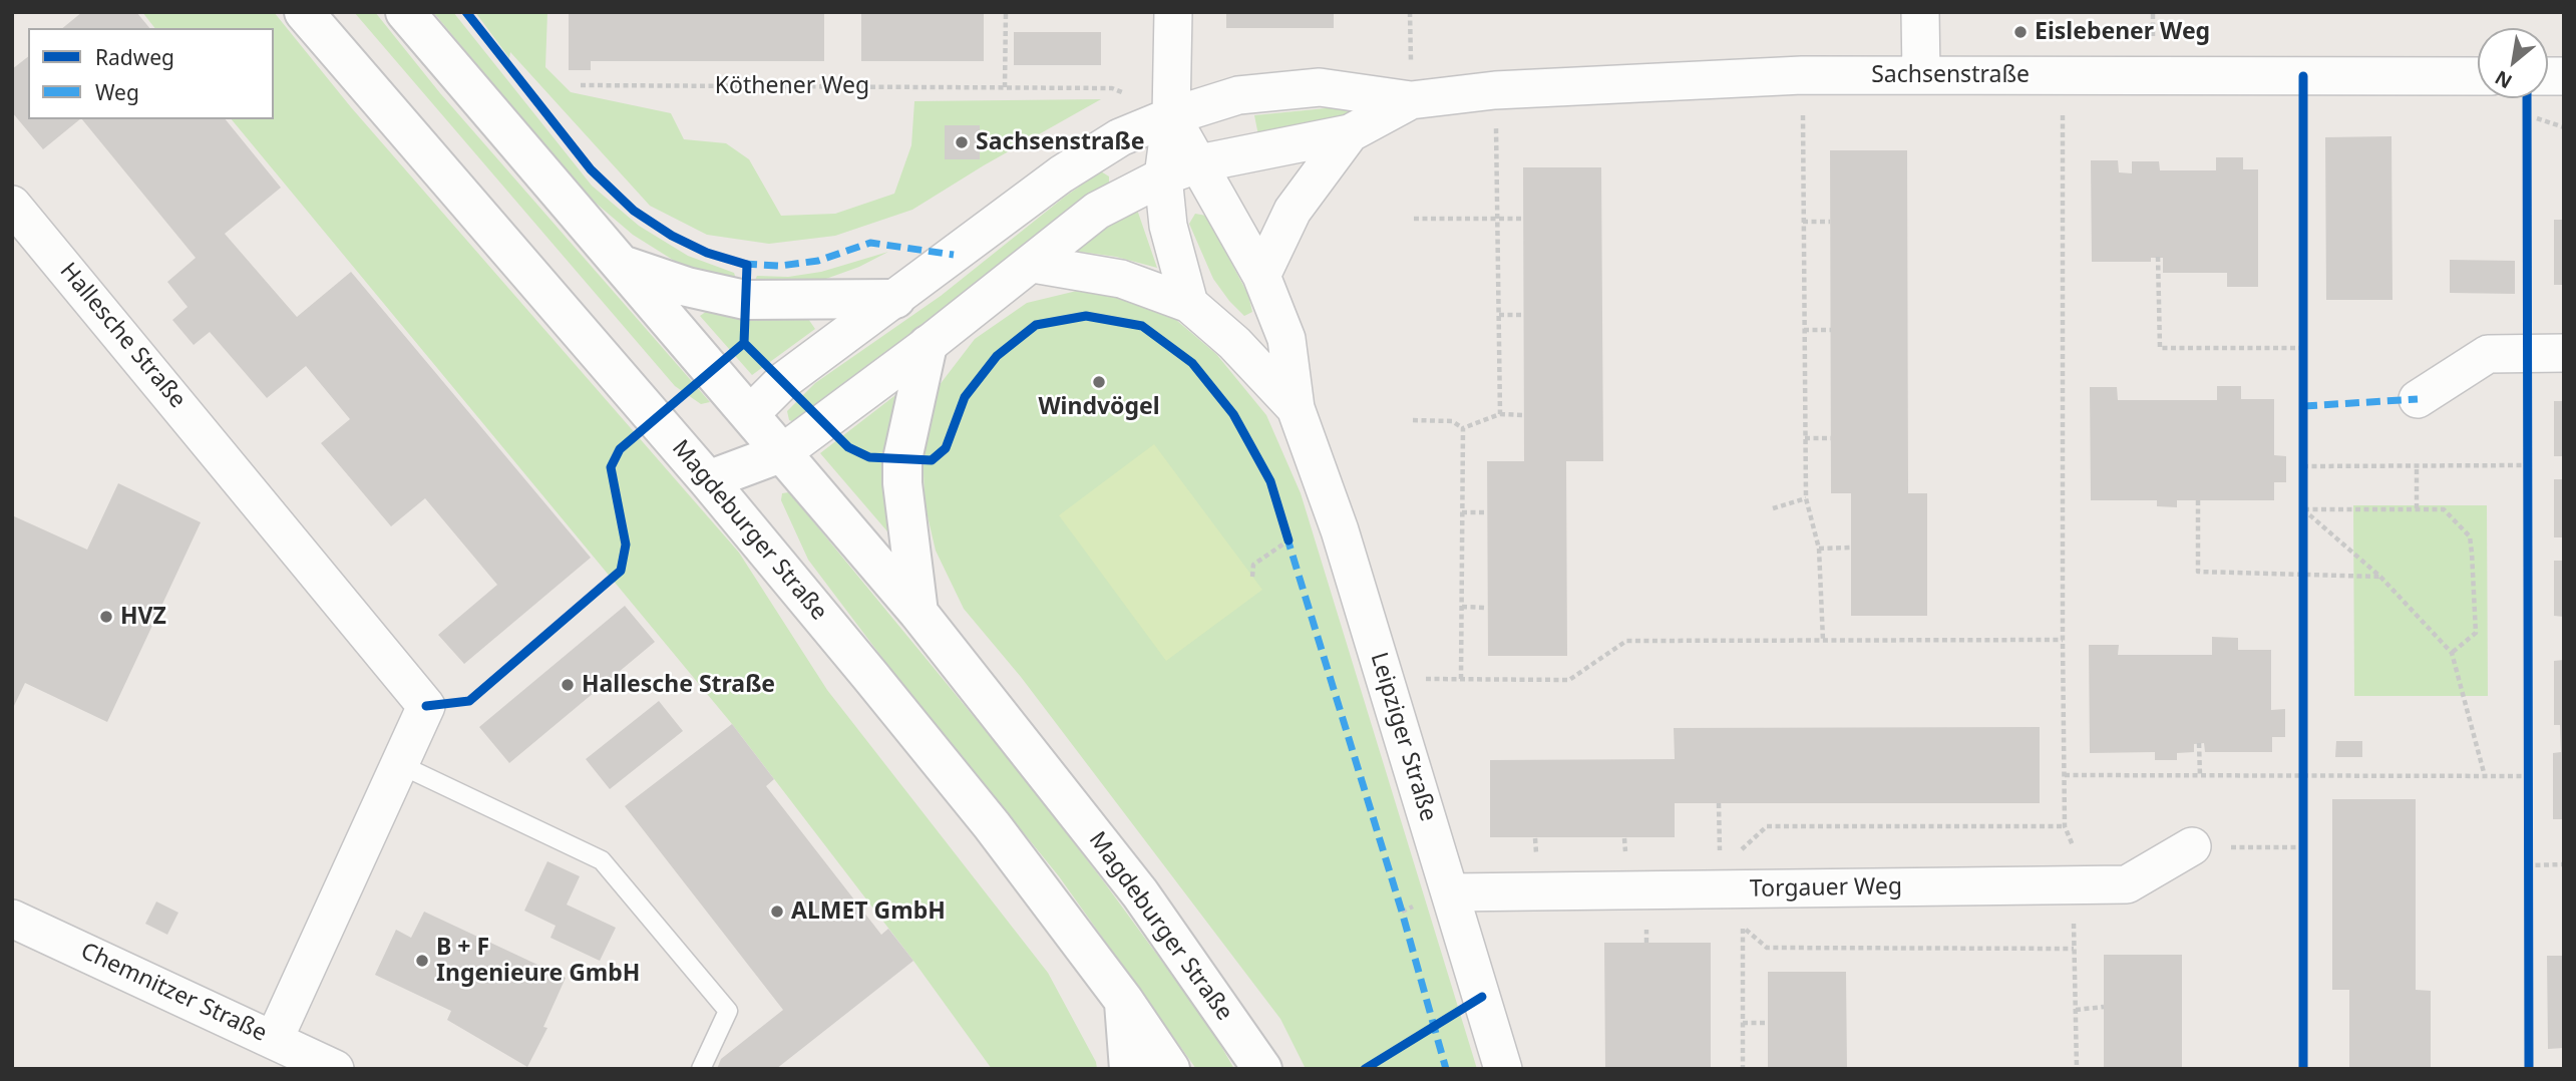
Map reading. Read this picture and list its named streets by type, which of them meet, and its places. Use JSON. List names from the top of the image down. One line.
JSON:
{"streets":{"main road":["Magdeburger Straße"],"street":["Sachsenstraße","Hallesche Straße","Leipziger Straße","Torgauer Weg","Chemnitzer Straße"],"path":["Köthener Weg"]},"crossings":[["Sachsenstraße","Köthener Weg"],["Sachsenstraße","Magdeburger Straße"],["Sachsenstraße","Leipziger Straße"],["Köthener Weg","Leipziger Straße"],["Hallesche Straße","Chemnitzer Straße"],["Leipziger Straße","Torgauer Weg"]],"places":["Eislebener Weg","Sachsenstraße","Windvögel","HVZ","Hallesche Straße","ALMET GmbH","B + F Ingenieure GmbH"],"legend":["Radweg","Weg"],"north":"bottom left"}
